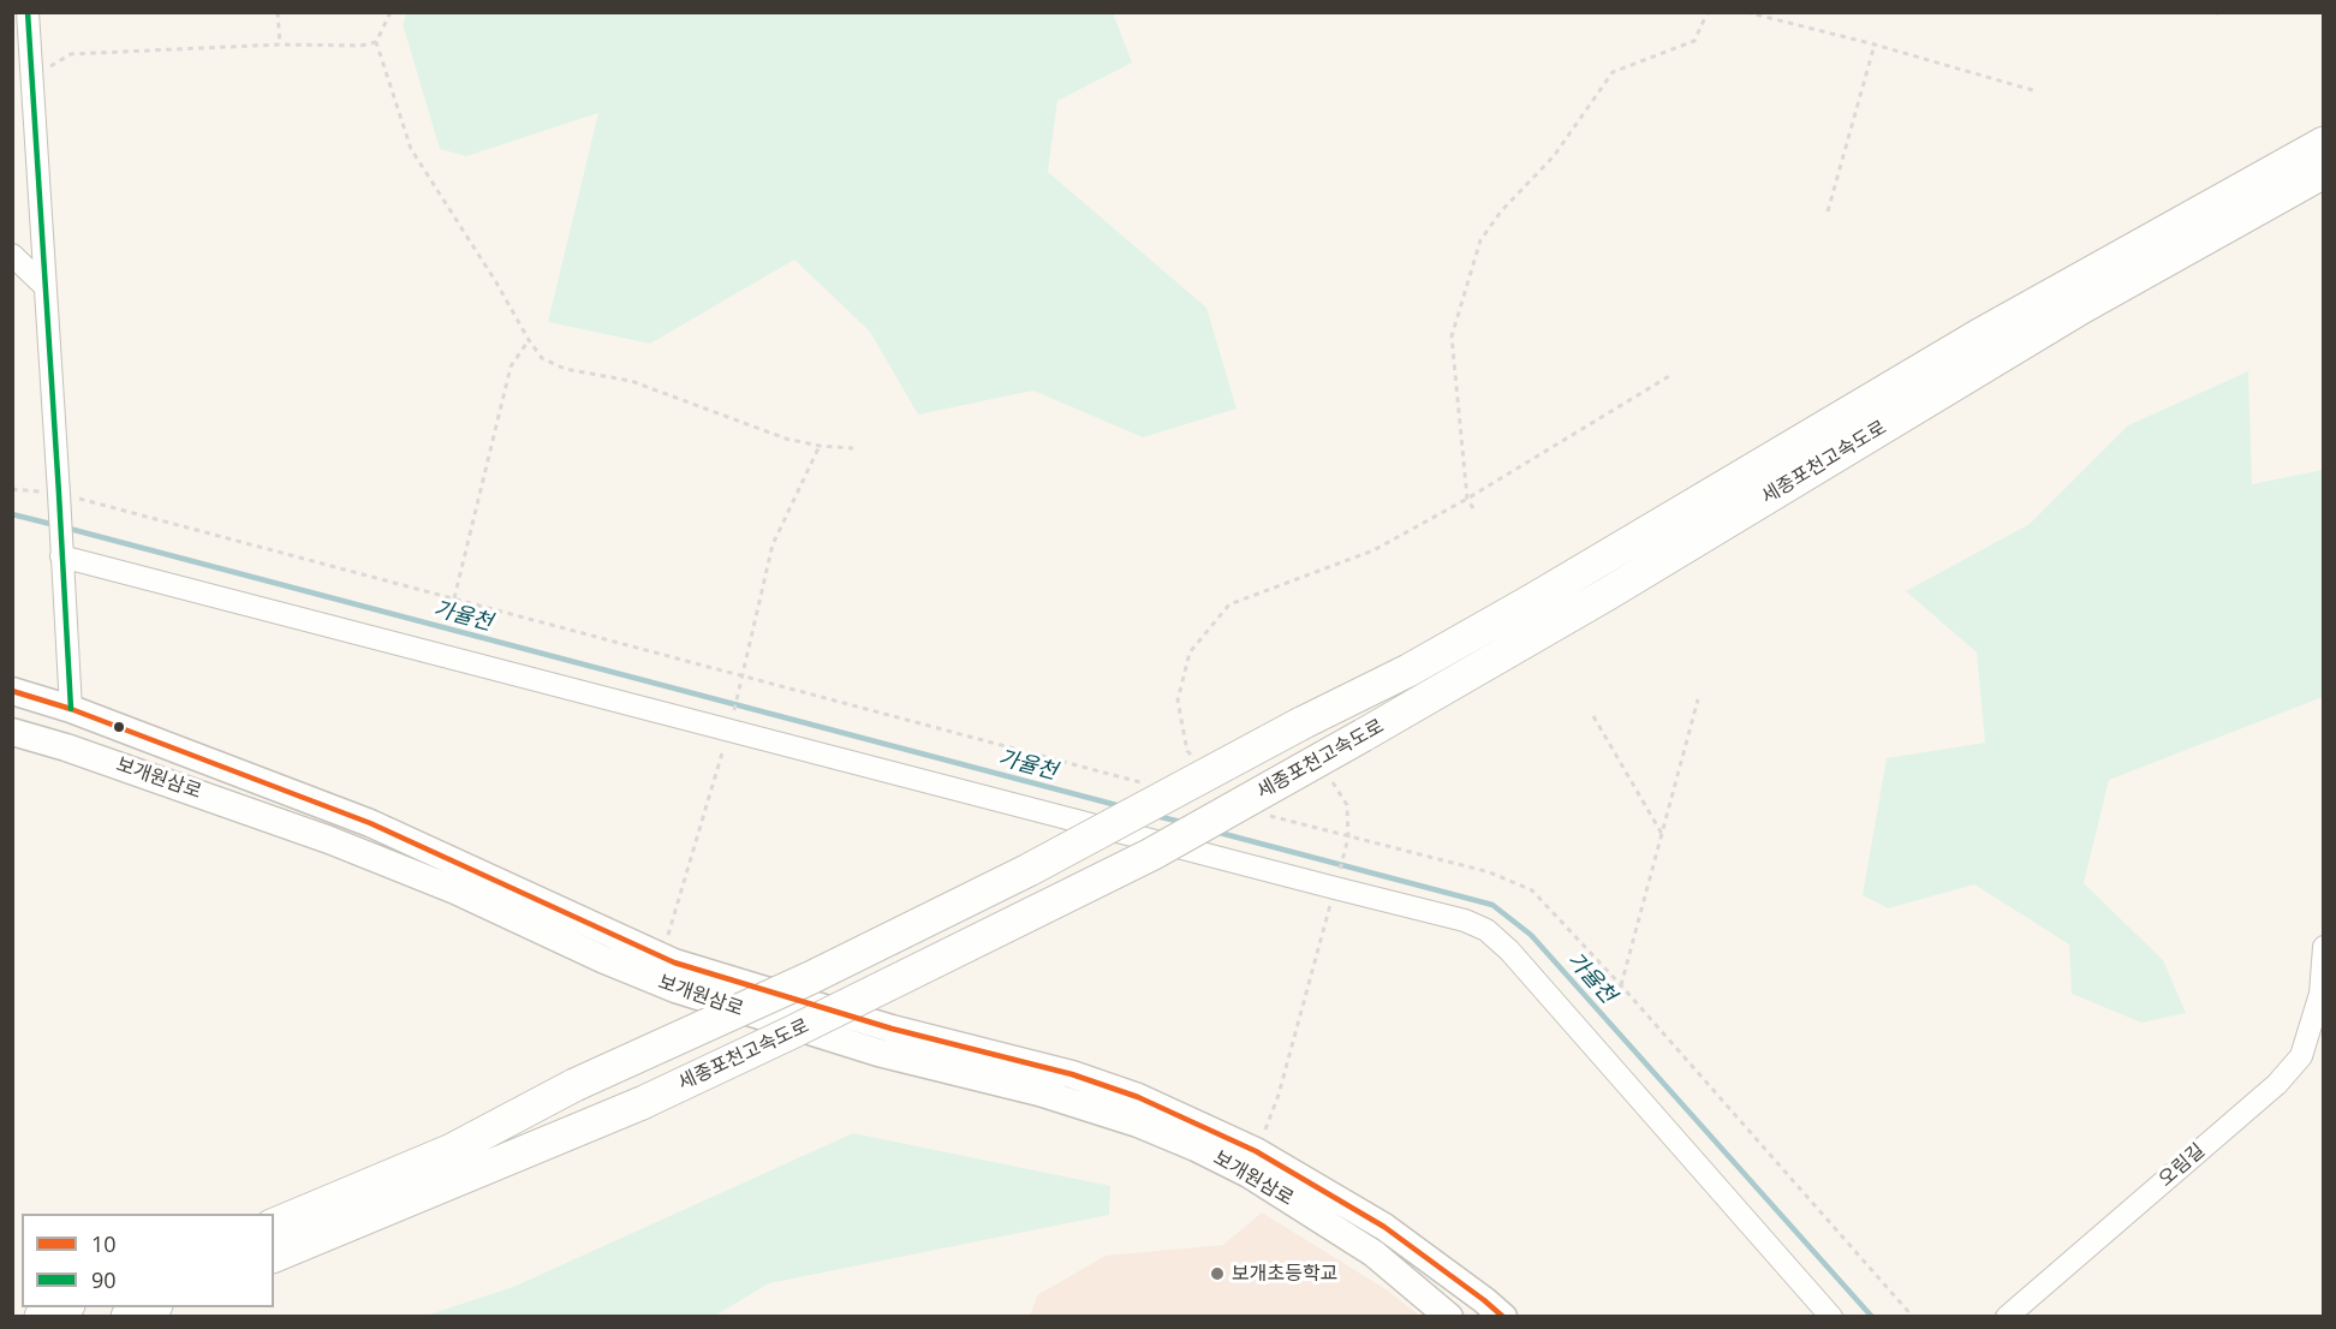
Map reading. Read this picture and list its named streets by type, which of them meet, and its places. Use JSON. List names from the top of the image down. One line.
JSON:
{"streets":{"highway":["세종포천고속도로"],"main road":["보개원삼로"],"street":["오림길"]},"water":["가율천"],"places":["보개초등학교"],"lines":["transit line 90","transit line 10"],"legend":["10","90"]}
